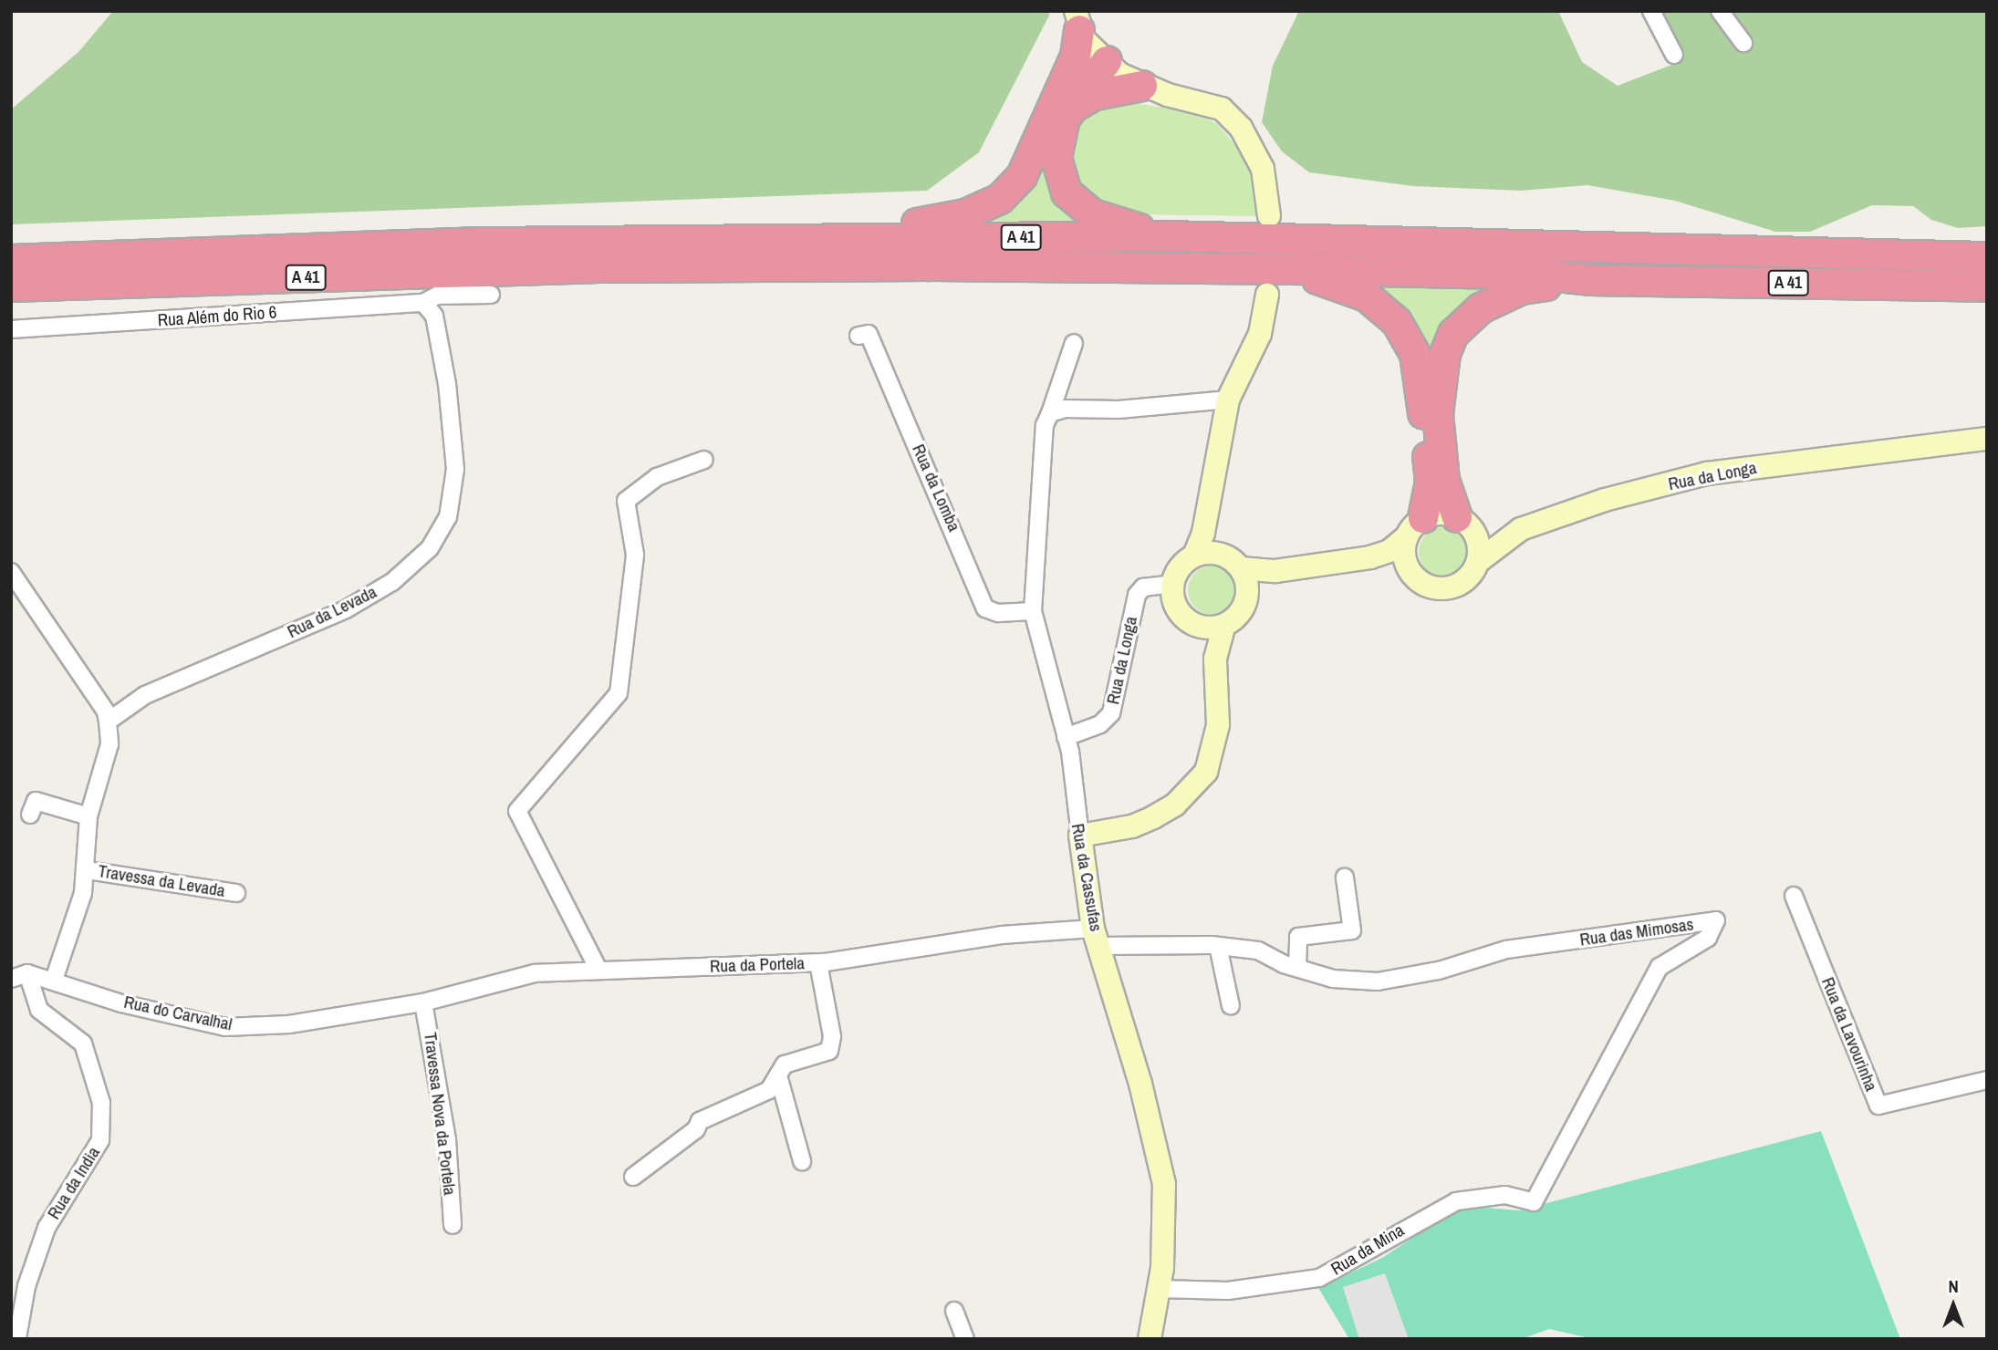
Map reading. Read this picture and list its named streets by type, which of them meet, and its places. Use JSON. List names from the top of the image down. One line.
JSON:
{"streets":{"highway":["A 41"],"main road":["Rua da Longa","Rua da Cassufas"],"street":["Rua Além do Rio 6","Rua da Lomba","Rua da Levada","Travessa da Levada","Rua das Mimosas","Rua da Portela","Rua do Carvalhal","Rua da Lavourinha","Travessa Nova da Portela","Rua da India","Rua da Mina"]},"crossings":[["Rua Além do Rio 6","Rua da Levada"],["Rua da Longa","Rua da Cassufas"],["Rua da Lomba","Rua da Cassufas"],["Rua da Cassufas","Rua das Mimosas"],["Rua da Cassufas","Rua da Portela"],["Rua da Cassufas","Rua da Mina"],["Rua das Mimosas","Rua da Portela"],["Rua das Mimosas","Rua da Mina"],["Rua da Portela","Rua do Carvalhal"],["Rua da Portela","Travessa Nova da Portela"],["Rua do Carvalhal","Travessa Nova da Portela"],["Rua do Carvalhal","Rua da India"]],"north":"top"}
